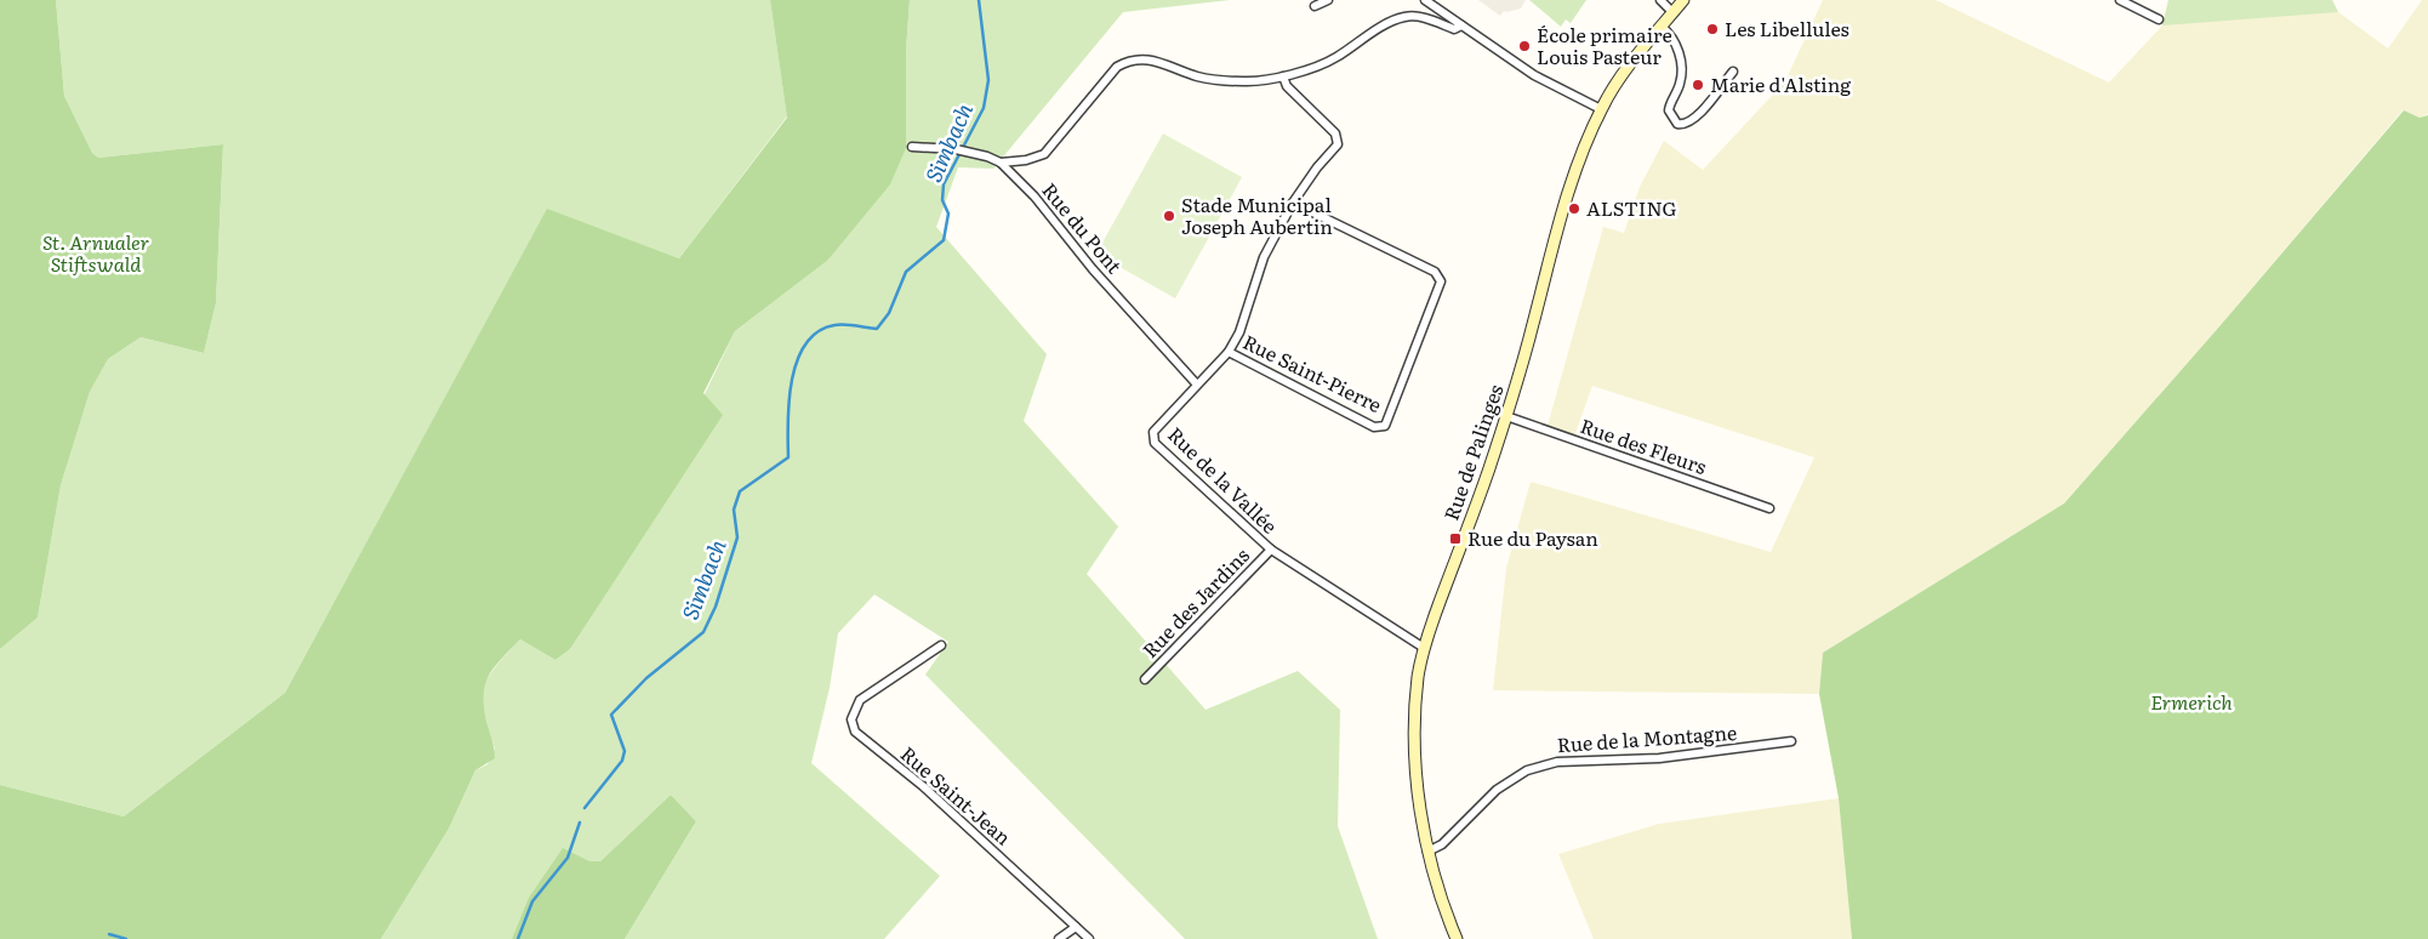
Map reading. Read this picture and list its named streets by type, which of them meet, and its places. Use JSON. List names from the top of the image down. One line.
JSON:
{"streets":{"main road":["Rue de Palinges"],"street":["Rue du Pont","Rue Saint-Pierre","Rue des Fleurs","Rue de la Vallée","Rue des Jardins","Rue de la Montagne","Rue Saint-Jean"]},"crossings":[["Rue du Pont","Rue de la Vallée"],["Rue Saint-Pierre","Rue de la Vallée"],["Rue des Fleurs","Rue de Palinges"],["Rue de Palinges","Rue de la Vallée"],["Rue de Palinges","Rue de la Montagne"],["Rue de la Vallée","Rue des Jardins"]],"water":["Simbach"],"parks":["St. Arnualer Stiftswald","Ermerich"],"places":{"other":["Les Libellules","École primaire Louis Pasteur","Marie d'Alsting","ALSTING","Stade Municipal Joseph Aubertin"],"transit":["Rue du Paysan"]}}
